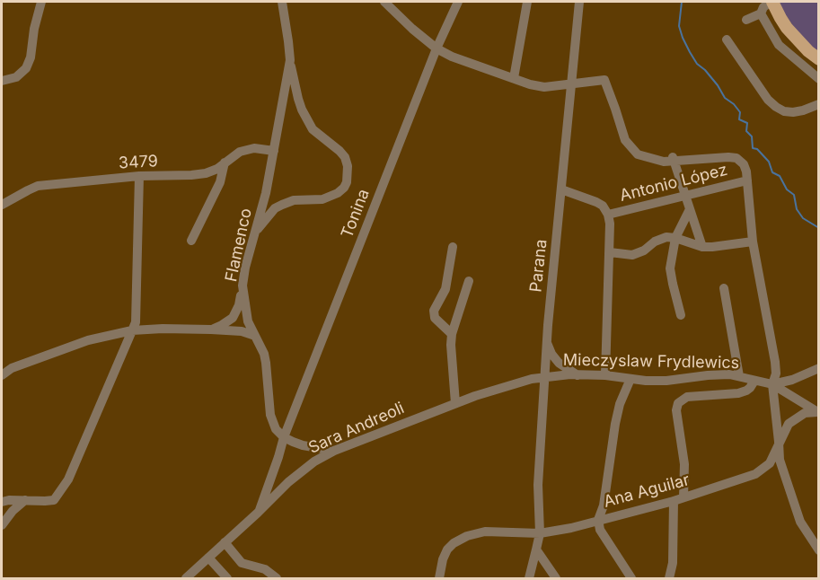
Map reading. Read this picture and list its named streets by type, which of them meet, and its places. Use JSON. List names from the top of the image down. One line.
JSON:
{"streets":{"street":["3479","Antonio López","Tonina","Flamenco","Parana","Mieczyslaw Frydlewics","Sara Andreoli","Ana Aguilar"]},"crossings":[["3479","Flamenco"],["Tonina","Flamenco"],["Tonina","Sara Andreoli"],["Parana","Mieczyslaw Frydlewics"],["Parana","Sara Andreoli"],["Parana","Ana Aguilar"],["Mieczyslaw Frydlewics","Sara Andreoli"]]}
